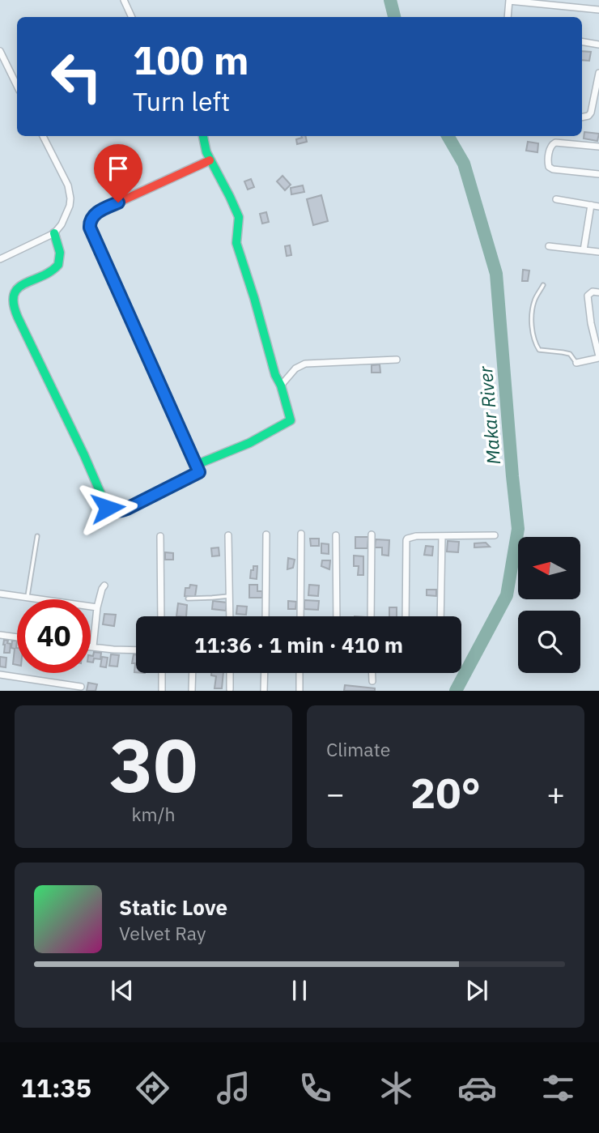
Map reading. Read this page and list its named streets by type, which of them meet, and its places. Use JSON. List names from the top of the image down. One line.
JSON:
{"water":["Makar River"],"north":"left","page":{"turn":["100 m","Turn left"],"limit":"40","trip":"11:36 · 1 min · 410 m","tile":[["30","km/h"],"Climate"],"heat":["−","20°","+"],"song":["Static Love","Velvet Ray"],"tabs":"11:35"}}
